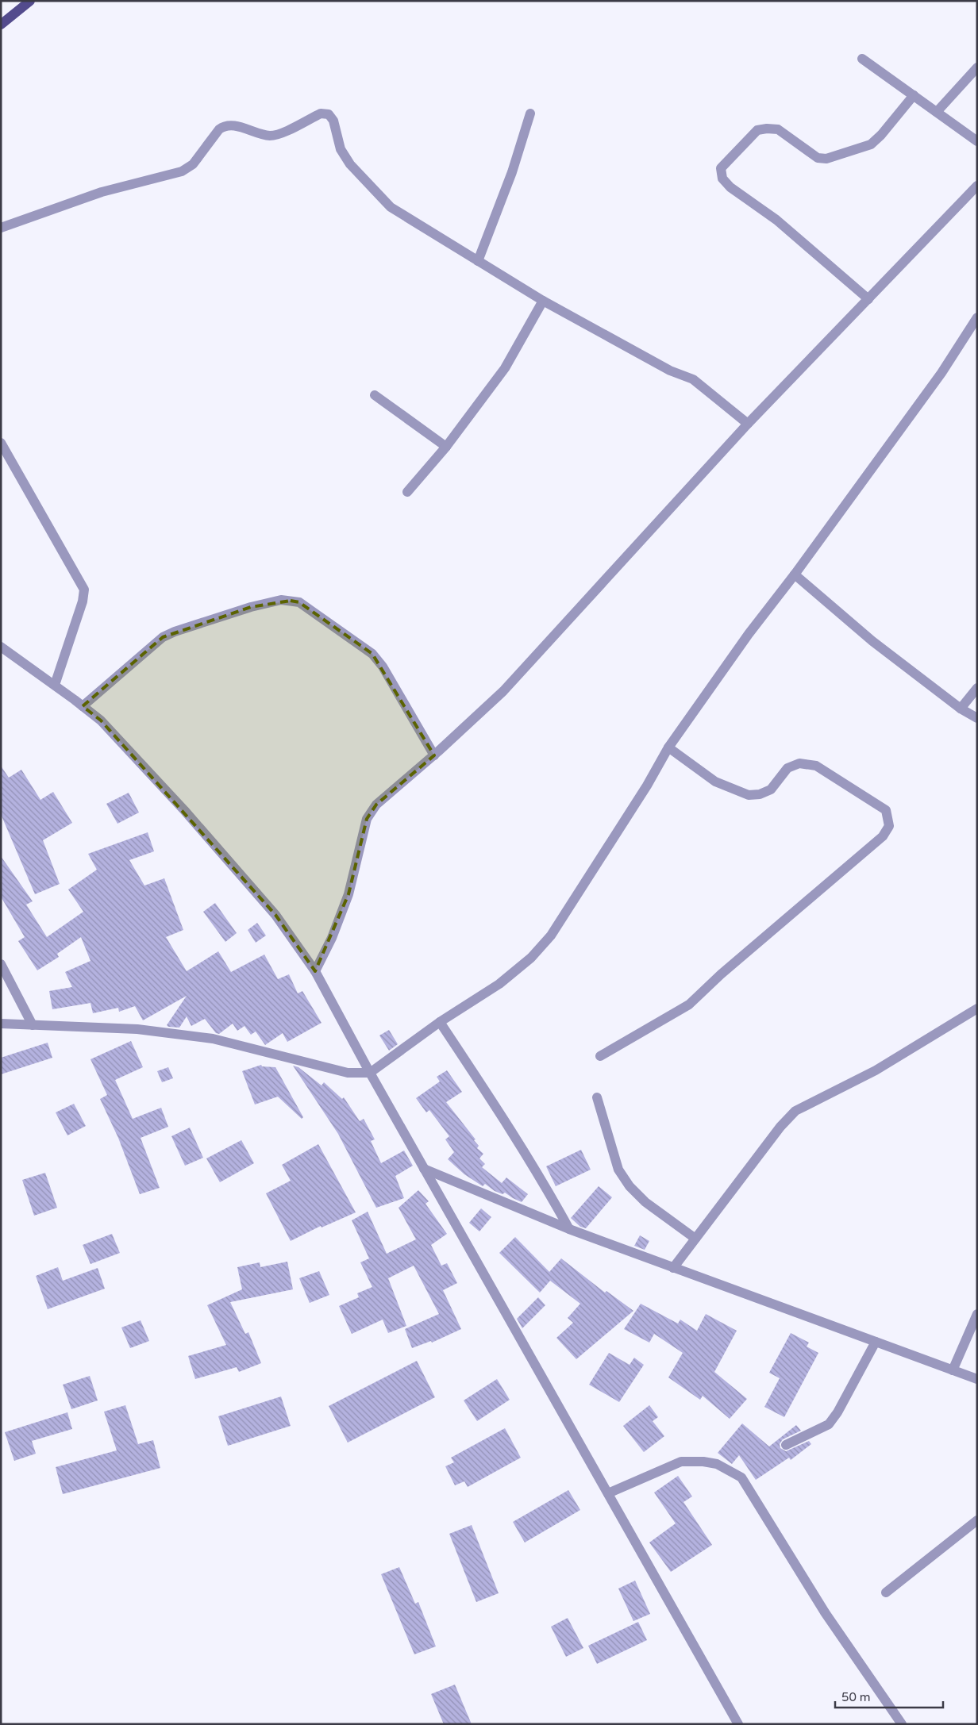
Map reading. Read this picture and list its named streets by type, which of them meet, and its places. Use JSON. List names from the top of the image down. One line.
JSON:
{"scale_bar":"50 m"}
